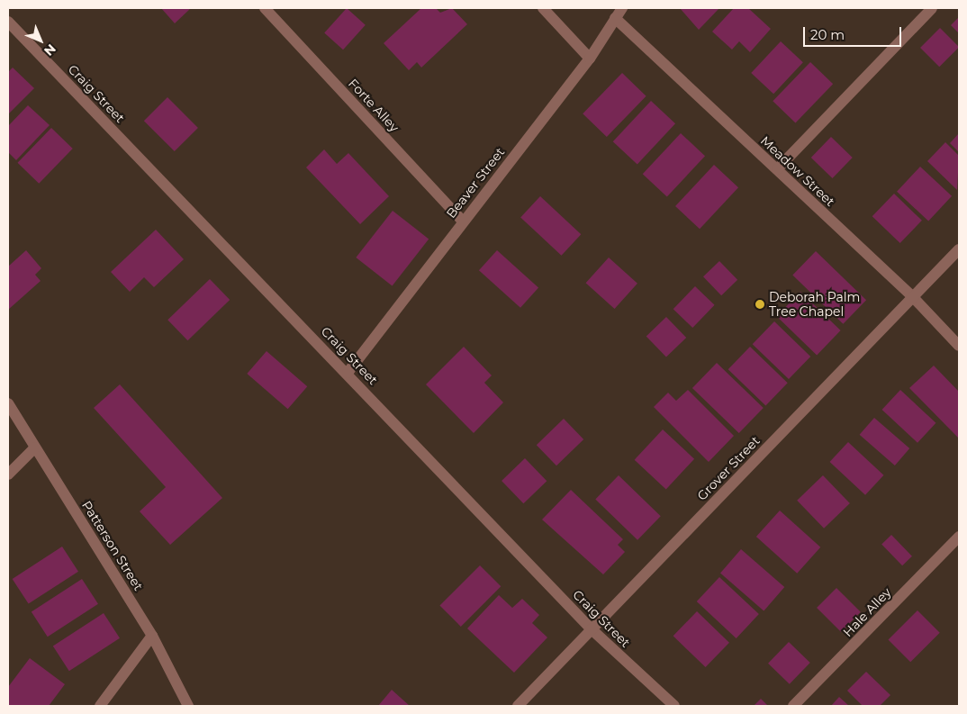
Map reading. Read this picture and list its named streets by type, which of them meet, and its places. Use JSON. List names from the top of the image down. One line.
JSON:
{"streets":{"street":["Craig Street","Forte Alley","Meadow Street","Beaver Street","Grover Street","Patterson Street","Hale Alley"]},"crossings":[["Craig Street","Beaver Street"],["Craig Street","Grover Street"],["Forte Alley","Beaver Street"],["Meadow Street","Beaver Street"],["Meadow Street","Grover Street"]],"places":["Deborah Palm Tree Chapel"],"scale_bar":"20 m","north":"bottom right"}
